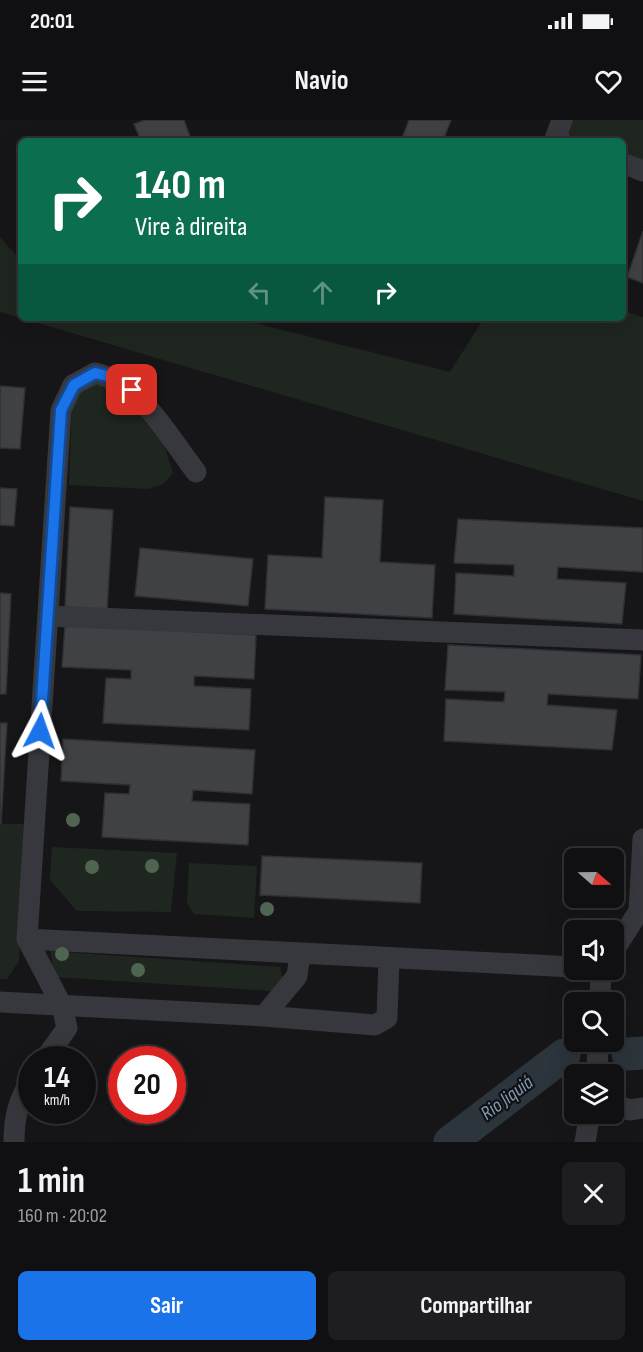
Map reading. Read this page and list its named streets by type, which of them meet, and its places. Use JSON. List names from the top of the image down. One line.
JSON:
{"water":["Rio Jiquiá"],"north":"right","page":{"status":"20:01","header":"Navio","turn":["140 m","Vire à direita"],"speed":"14 km/h","limit":"20","heading":["1 min","160 m · 20:02"],"buttons":["Sair","Compartilhar"]}}
